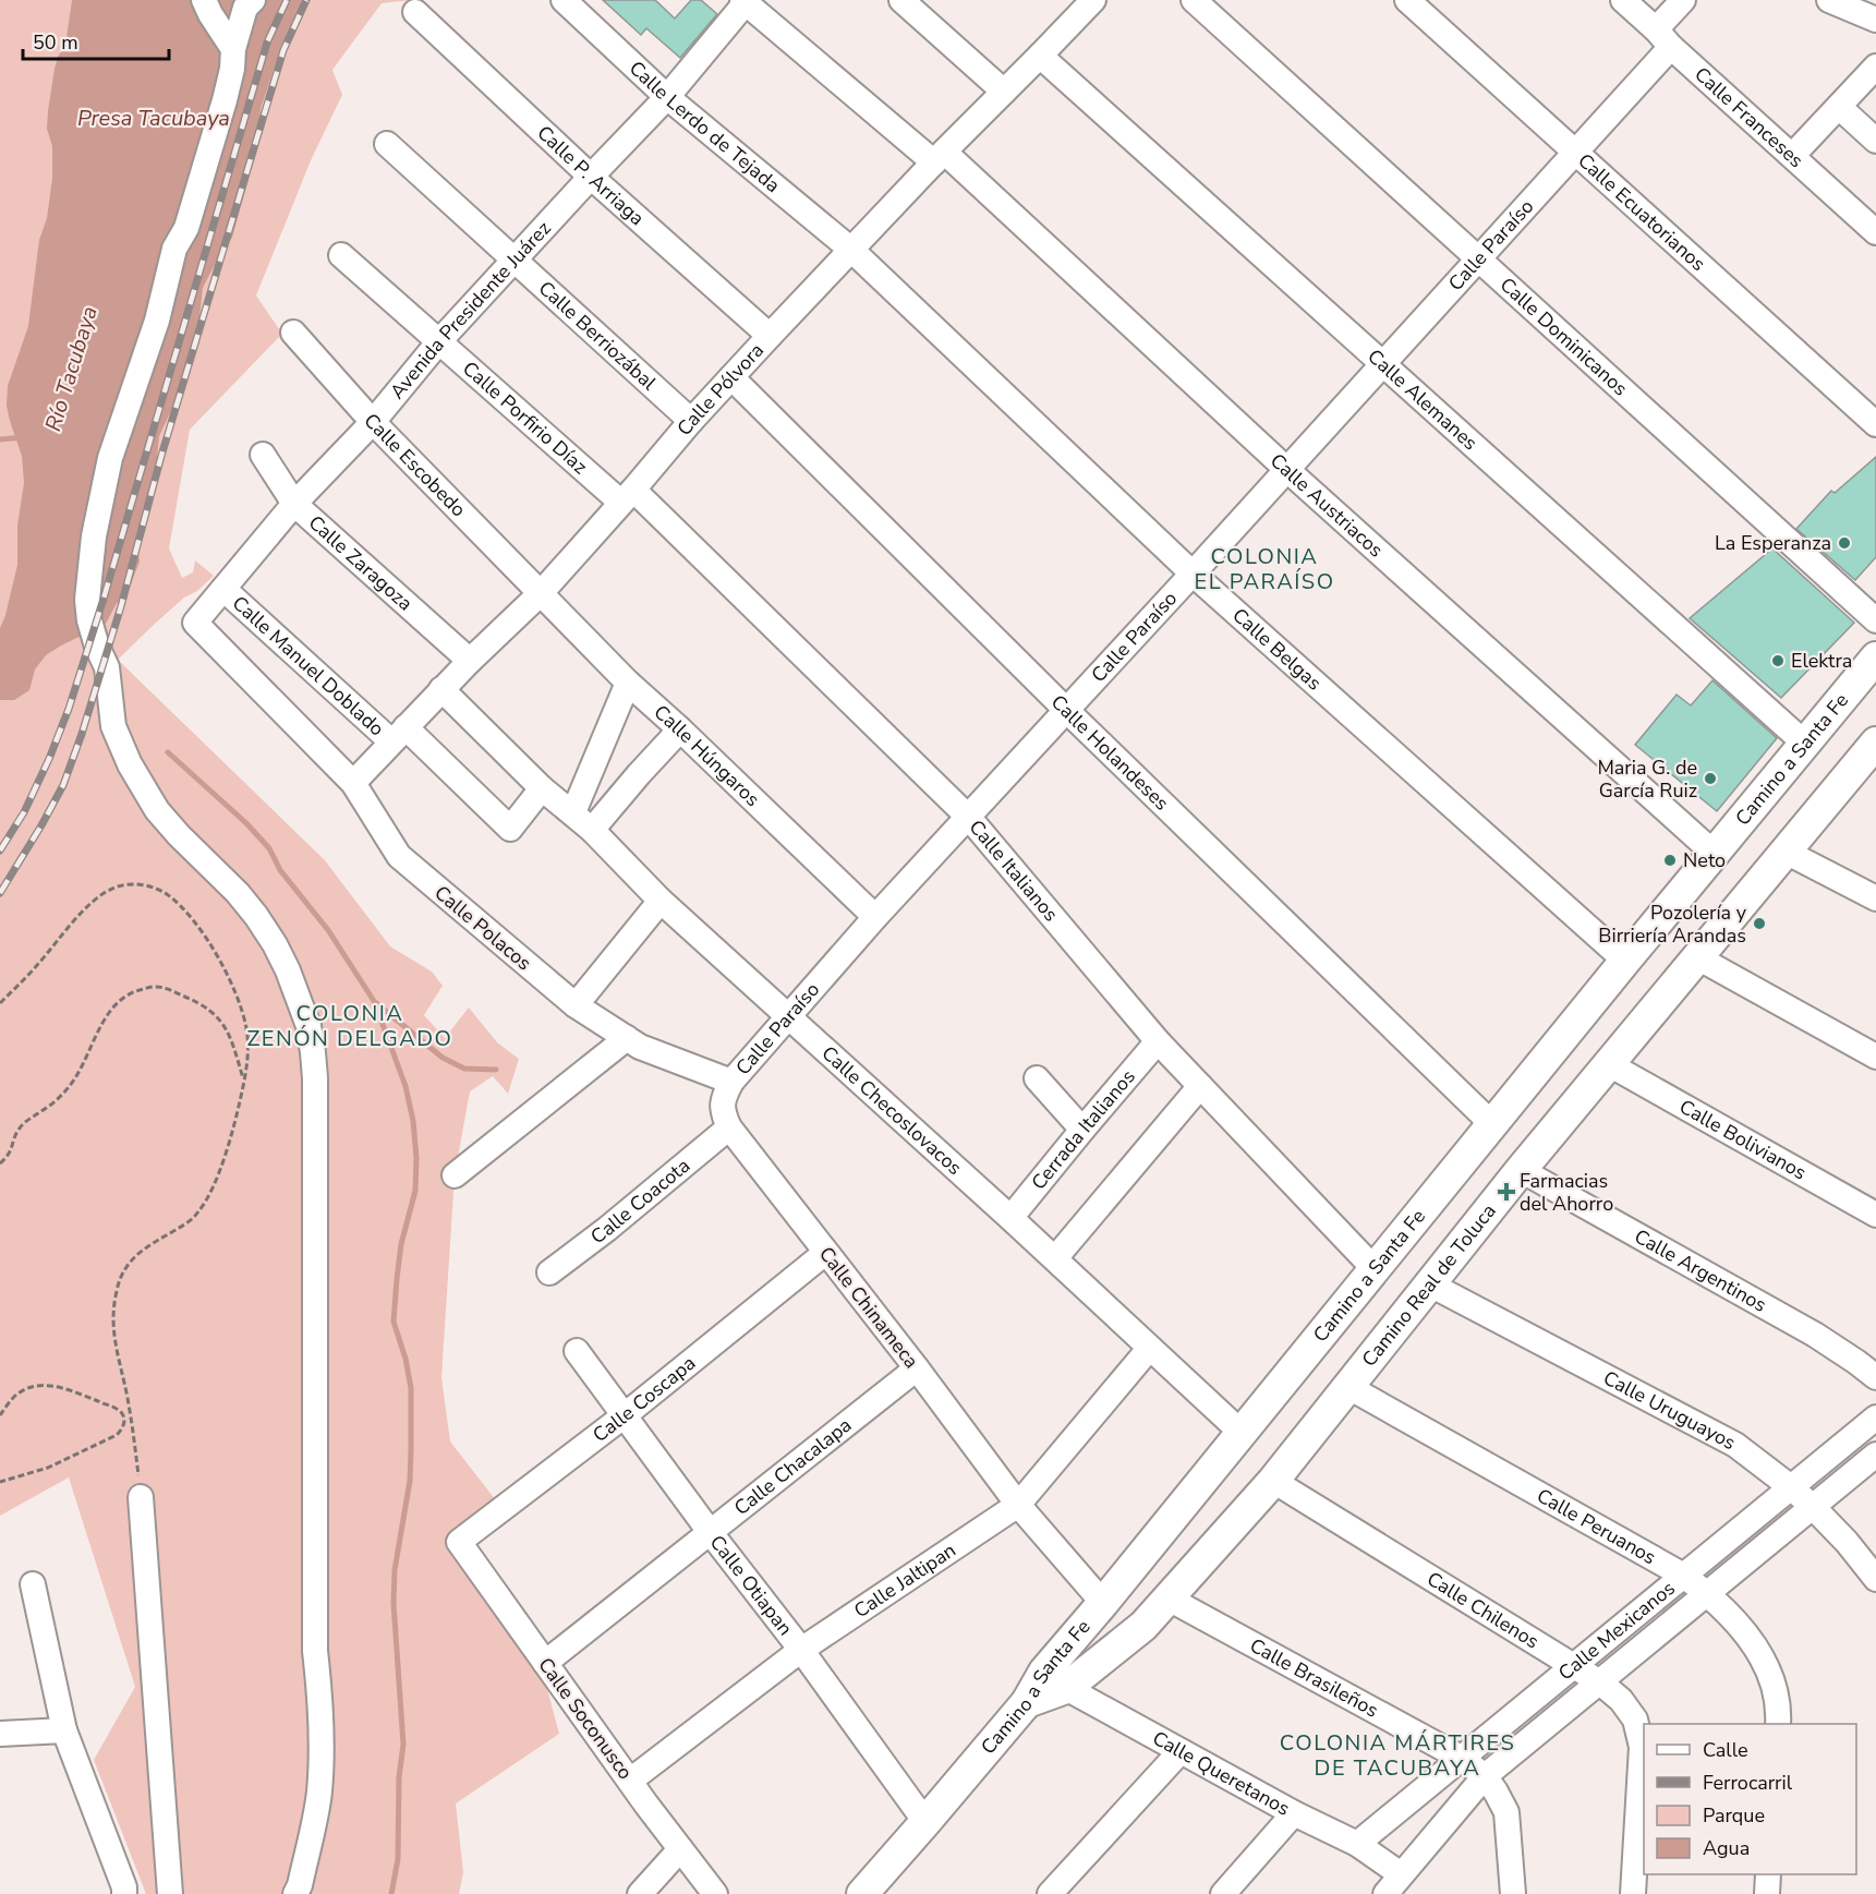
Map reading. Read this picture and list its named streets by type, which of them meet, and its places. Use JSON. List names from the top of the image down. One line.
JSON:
{"streets":{"main road":["Camino a Santa Fe","Camino Real de Toluca"],"street":["Calle Franceses","Calle Lerdo de Tejada","Calle P. Arriaga","Calle Ecuatorianos","Calle Paraíso","Avenida Presidente Juárez","Calle Berriozábal","Calle Dominicanos","Calle Pólvora","Calle Alemanes","Calle Porfirio Díaz","Calle Escobedo","Calle Austriacos","Calle Zaragoza","Calle Belgas","Calle Manuel Doblado","Calle Holandeses","Calle Húngaros","Calle Italianos","Calle Polacos","Calle Checoslovacos","Cerrada Italianos","Calle Bolivianos","Calle Coacota","Calle Argentinos","Calle Chinameca","Calle Coscapa","Calle Uruguayos","Calle Chacalapa","Calle Peruanos","Calle Jaltipan","Calle Otiapan","Calle Chilenos","Calle Mexicanos","Calle Brasileños","Calle Soconusco","Calle Queretanos"]},"crossings":[["Calle Franceses","Calle Paraíso"],["Calle Lerdo de Tejada","Avenida Presidente Juárez"],["Calle Lerdo de Tejada","Calle Pólvora"],["Calle Lerdo de Tejada","Calle Belgas"],["Calle P. Arriaga","Avenida Presidente Juárez"],["Calle P. Arriaga","Calle Pólvora"],["Calle Ecuatorianos","Calle Paraíso"],["Calle Paraíso","Calle Dominicanos"],["Calle Paraíso","Calle Alemanes"],["Calle Paraíso","Calle Austriacos"],["Calle Paraíso","Calle Belgas"],["Calle Paraíso","Calle Holandeses"],["Calle Paraíso","Calle Húngaros"],["Calle Paraíso","Calle Italianos"],["Calle Paraíso","Calle Checoslovacos"],["Calle Paraíso","Calle Chinameca"],["Avenida Presidente Juárez","Calle Berriozábal"],["Avenida Presidente Juárez","Calle Porfirio Díaz"],["Avenida Presidente Juárez","Calle Escobedo"],["Avenida Presidente Juárez","Calle Austriacos"],["Avenida Presidente Juárez","Calle Zaragoza"],["Avenida Presidente Juárez","Calle Manuel Doblado"],["Avenida Presidente Juárez","Calle Polacos"],["Calle Berriozábal","Calle Pólvora"],["Calle Pólvora","Calle Alemanes"],["Calle Pólvora","Calle Porfirio Díaz"],["Calle Pólvora","Calle Escobedo"],["Calle Pólvora","Calle Austriacos"],["Calle Pólvora","Calle Zaragoza"],["Calle Pólvora","Calle Belgas"],["Calle Pólvora","Calle Manuel Doblado"],["Calle Pólvora","Calle Holandeses"],["Calle Pólvora","Calle Húngaros"],["Calle Pólvora","Calle Italianos"],["Calle Pólvora","Calle Polacos"],["Calle Pólvora","Calle Checoslovacos"],["Calle Alemanes","Camino a Santa Fe"],["Calle Porfirio Díaz","Calle Italianos"],["Calle Escobedo","Calle Húngaros"],["Calle Austriacos","Camino a Santa Fe"],["Calle Belgas","Camino a Santa Fe"],["Calle Manuel Doblado","Calle Checoslovacos"],["Calle Holandeses","Camino a Santa Fe"],["Camino a Santa Fe","Calle Italianos"],["Camino a Santa Fe","Calle Checoslovacos"],["Camino a Santa Fe","Camino Real de Toluca"],["Camino a Santa Fe","Calle Chinameca"],["Camino a Santa Fe","Calle Otiapan"],["Camino a Santa Fe","Calle Queretanos"],["Calle Italianos","Cerrada Italianos"],["Calle Checoslovacos","Cerrada Italianos"],["Calle Checoslovacos","Calle Jaltipan"],["Calle Bolivianos","Camino Real de Toluca"],["Calle Coacota","Calle Chinameca"],["Calle Argentinos","Camino Real de Toluca"],["Camino Real de Toluca","Calle Uruguayos"],["Camino Real de Toluca","Calle Peruanos"],["Camino Real de Toluca","Calle Chilenos"],["Camino Real de Toluca","Calle Brasileños"],["Camino Real de Toluca","Calle Queretanos"],["Calle Chinameca","Calle Coscapa"],["Calle Chinameca","Calle Chacalapa"],["Calle Chinameca","Calle Jaltipan"],["Calle Coscapa","Calle Otiapan"],["Calle Coscapa","Calle Soconusco"],["Calle Uruguayos","Calle Mexicanos"],["Calle Chacalapa","Calle Otiapan"],["Calle Chacalapa","Calle Soconusco"],["Calle Peruanos","Calle Mexicanos"],["Calle Jaltipan","Calle Otiapan"],["Calle Jaltipan","Calle Soconusco"],["Calle Chilenos","Calle Mexicanos"],["Calle Mexicanos","Calle Brasileños"],["Calle Mexicanos","Calle Queretanos"]],"districts":["COLONIA EL PARAÍSO","COLONIA ZENÓN DELGADO","COLONIA MÁRTIRES DE TACUBAYA"],"water":["Presa Tacubaya","Río Tacubaya"],"places":{"other":["La Esperanza","Elektra","Maria G. de García Ruiz","Neto","Pozolería y Birriería Arandas"],"health":["Farmacias del Ahorro"]},"legend":["Calle","Ferrocarril","Parque","Agua"],"scale_bar":"50 m"}
